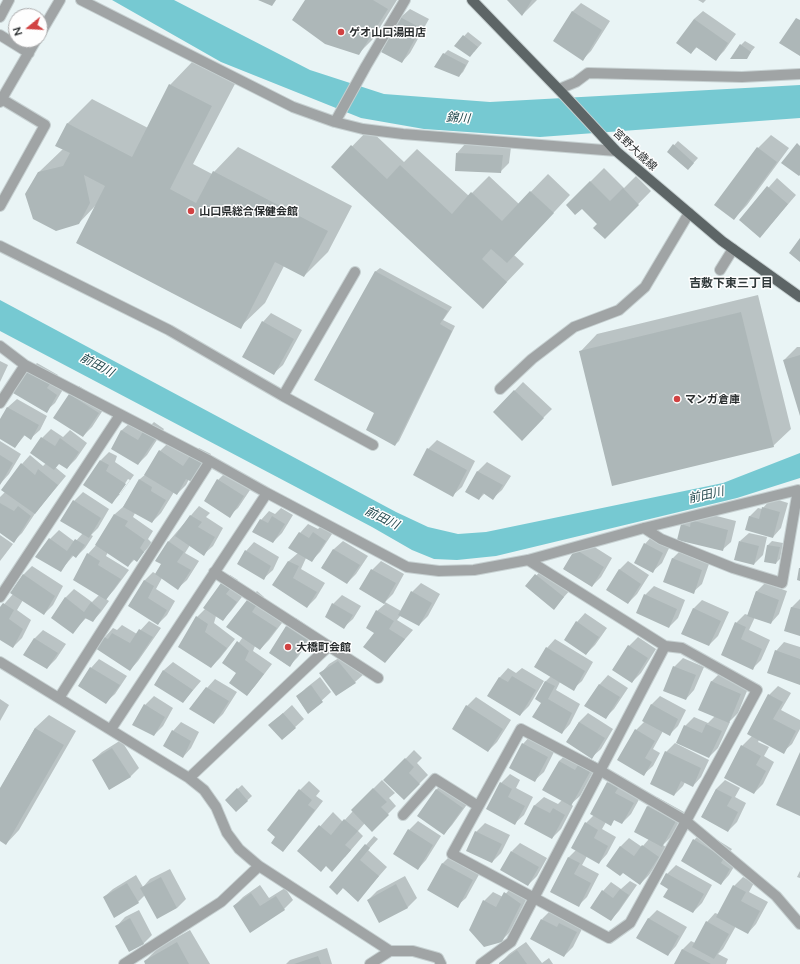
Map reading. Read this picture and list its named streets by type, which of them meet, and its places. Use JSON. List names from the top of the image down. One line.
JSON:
{"streets":{"main road":["宮野大歳線"]},"districts":["吉敷下東三丁目"],"water":["錦川","前田川"],"places":["ゲオ山口湯田店","山口県総合保健会館","マンガ倉庫","大橋町会館"],"north":"left"}
